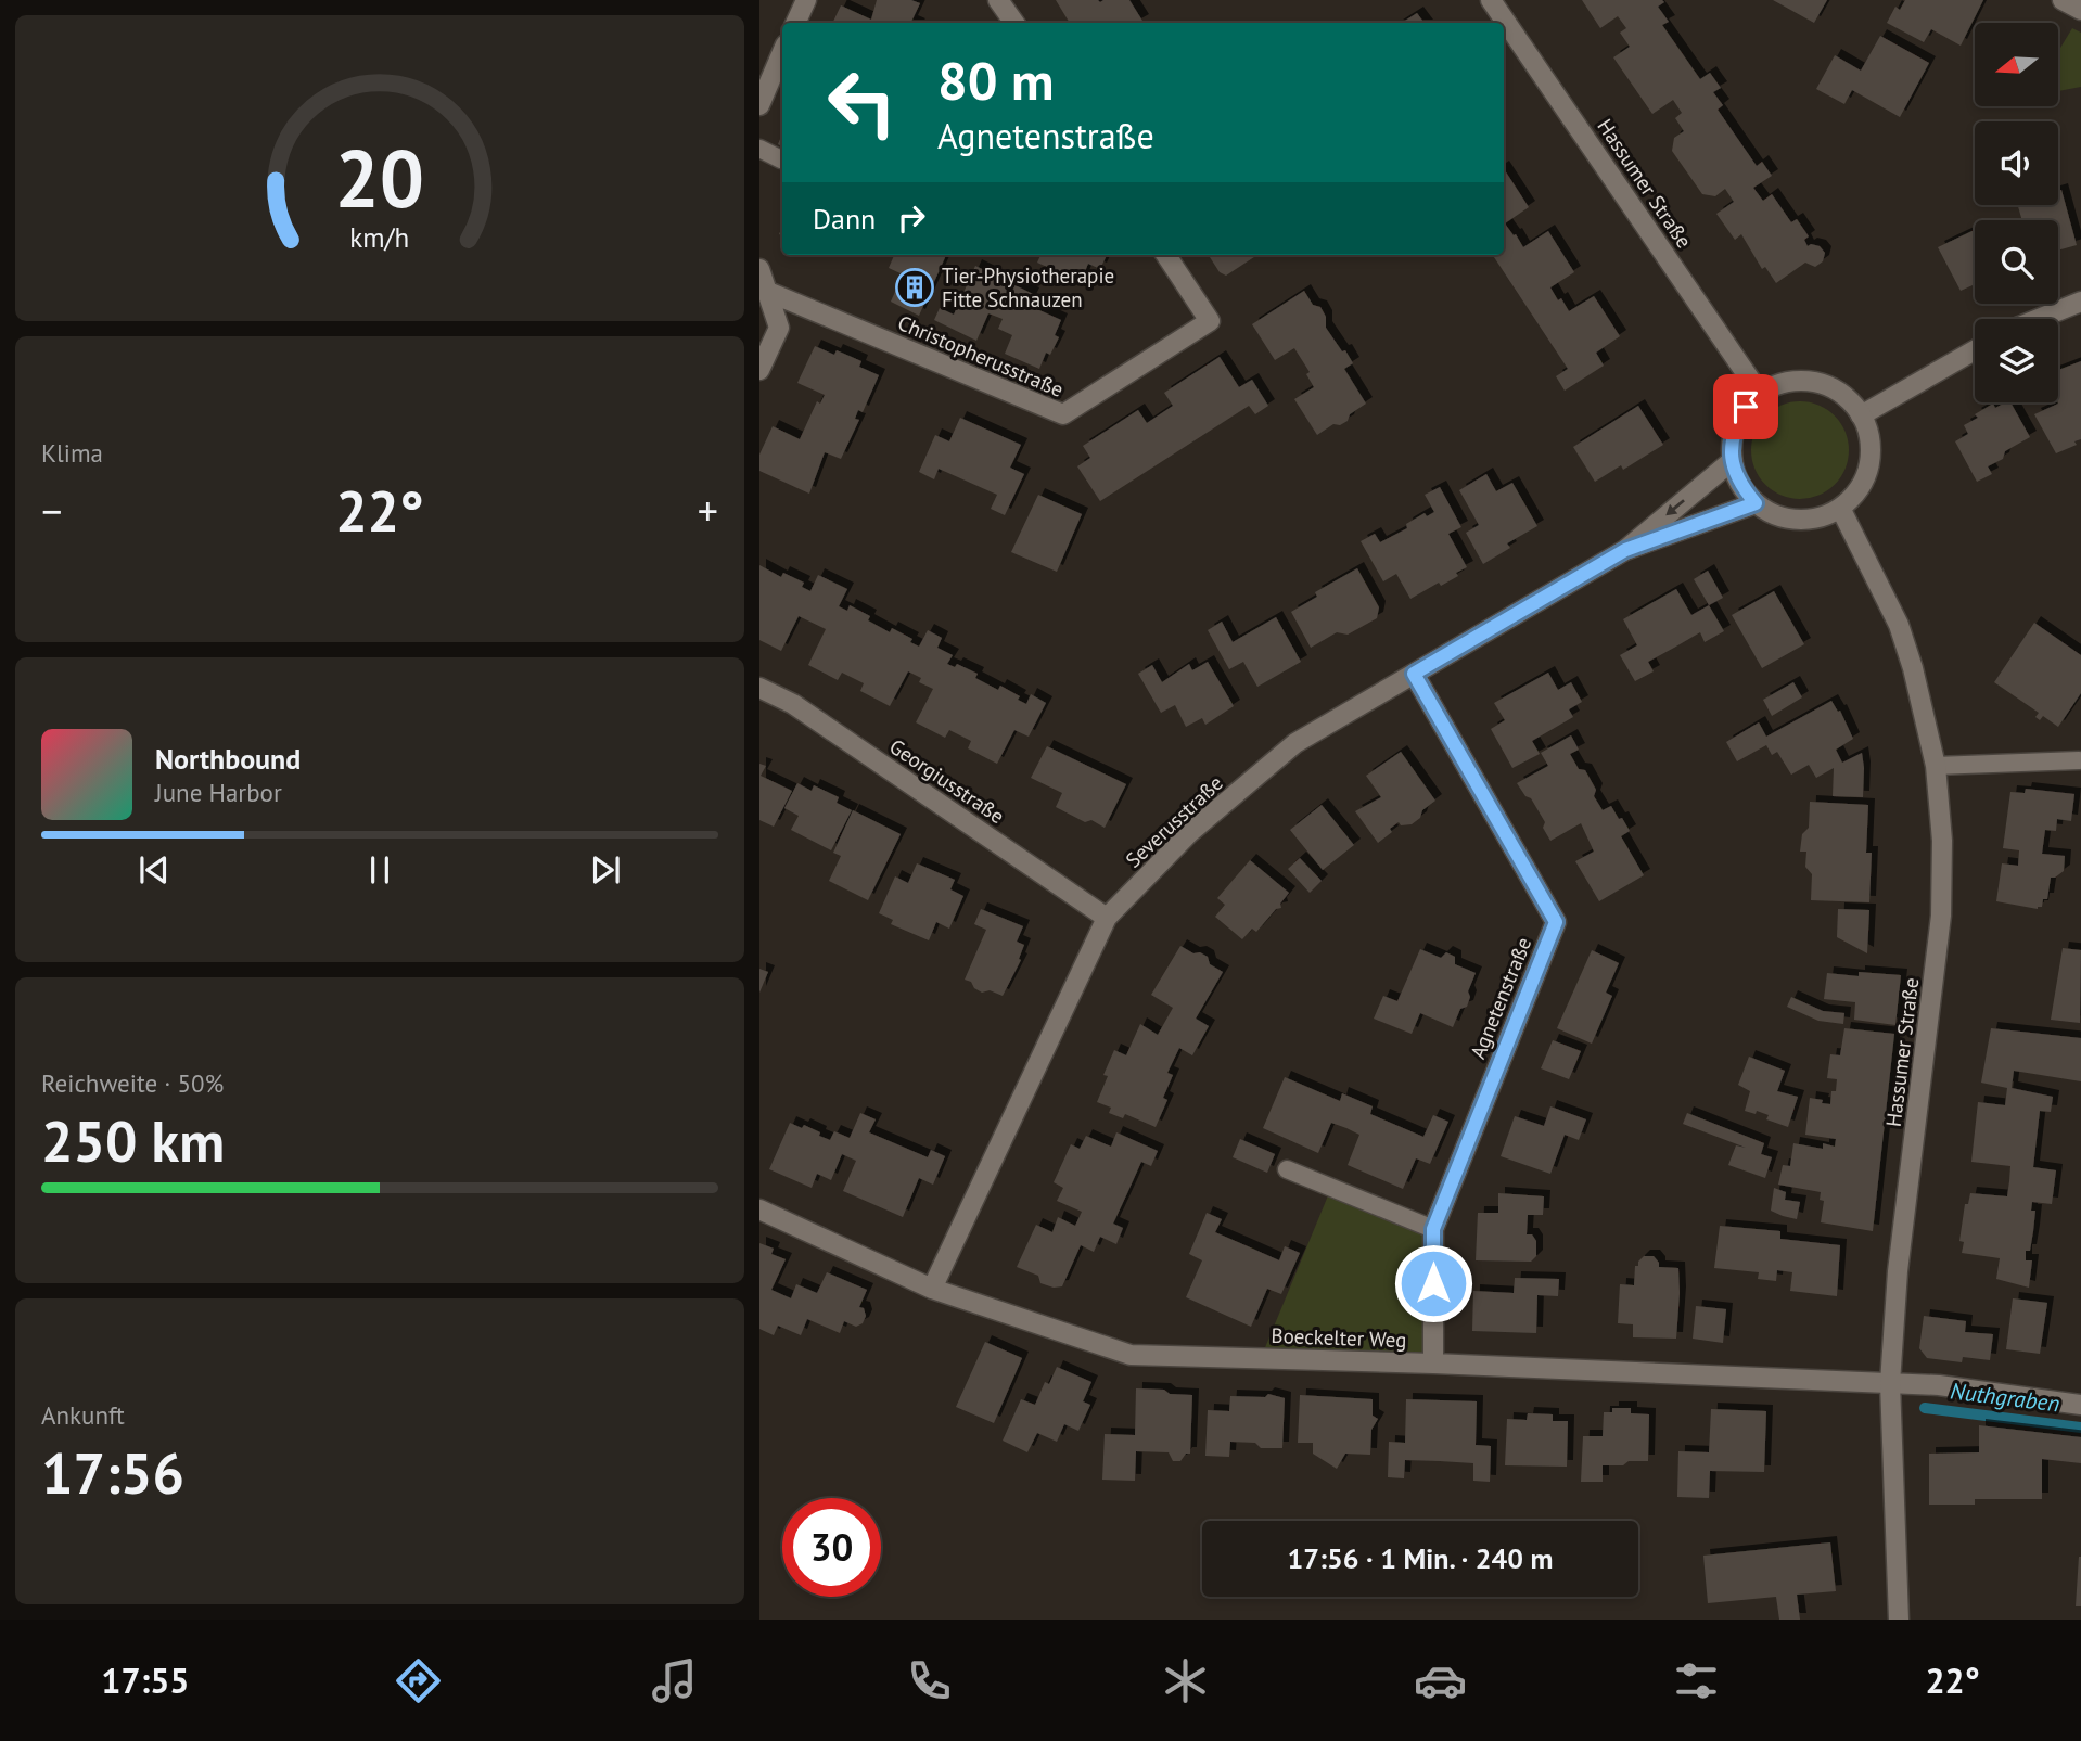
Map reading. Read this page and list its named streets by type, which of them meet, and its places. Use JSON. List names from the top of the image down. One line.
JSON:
{"streets":{"street":["Hassumer Straße","Christopherusstraße","Georgiusstraße","Severusstraße","Agnetenstraße","Boeckelter Weg"]},"crossings":[["Hassumer Straße","Severusstraße"],["Hassumer Straße","Boeckelter Weg"],["Georgiusstraße","Severusstraße"],["Severusstraße","Agnetenstraße"],["Severusstraße","Boeckelter Weg"],["Agnetenstraße","Boeckelter Weg"]],"water":["Nuthgraben"],"places":{"building":["Tier-Physiotherapie Fitte Schnauzen"]},"north":"left","page":{"turn":["80 m","Agnetenstraße"],"then":"Dann","tile":["Klima",["Reichweite · 50%","250 km"],["Ankunft","17:56"]],"heat":["−","22°","+"],"song":["Northbound","June Harbor"],"limit":"30","trip":"17:56 · 1 Min. · 240 m","tabs":["17:55","22°"],"gauge":["20","km/h"]}}
